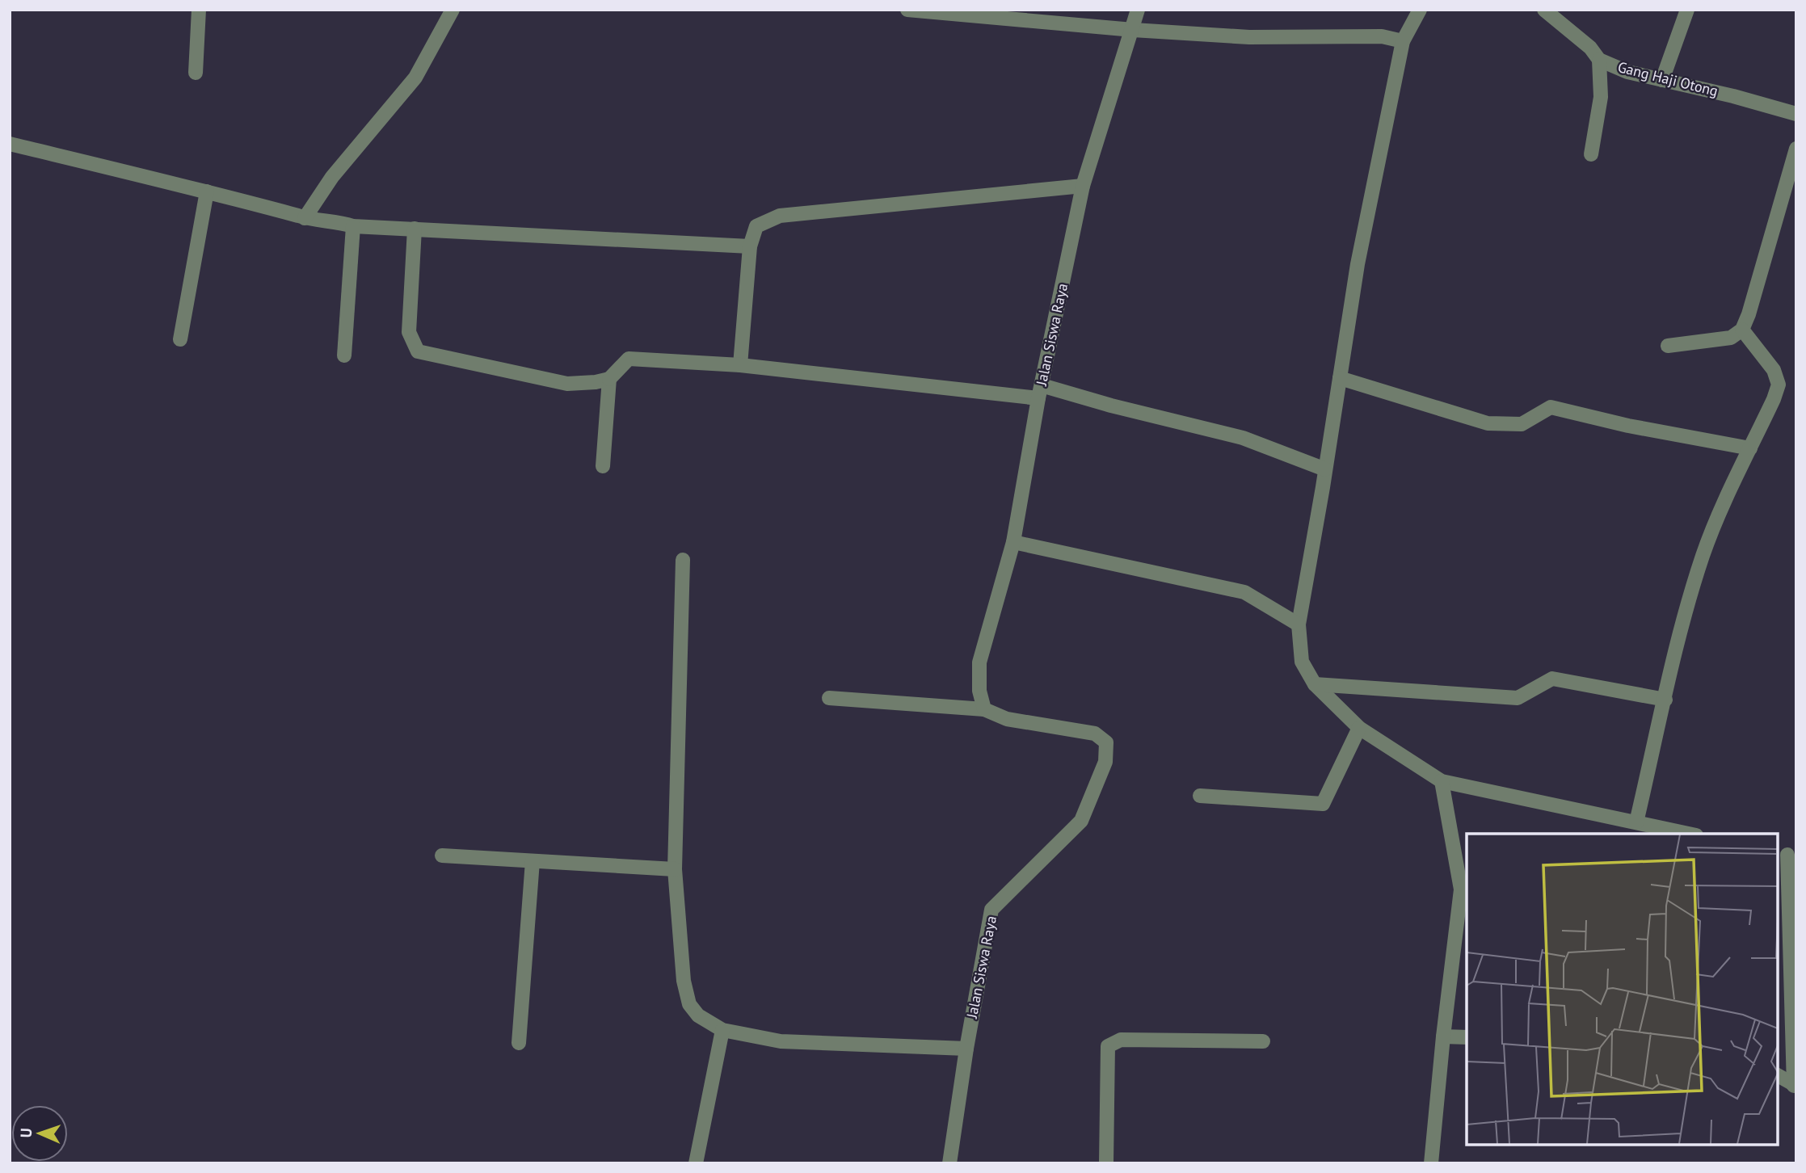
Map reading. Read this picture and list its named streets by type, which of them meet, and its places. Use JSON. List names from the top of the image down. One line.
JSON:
{"streets":{"street":["Gang Haji Otong","Jalan Siswa Raya"]},"north":"left"}
